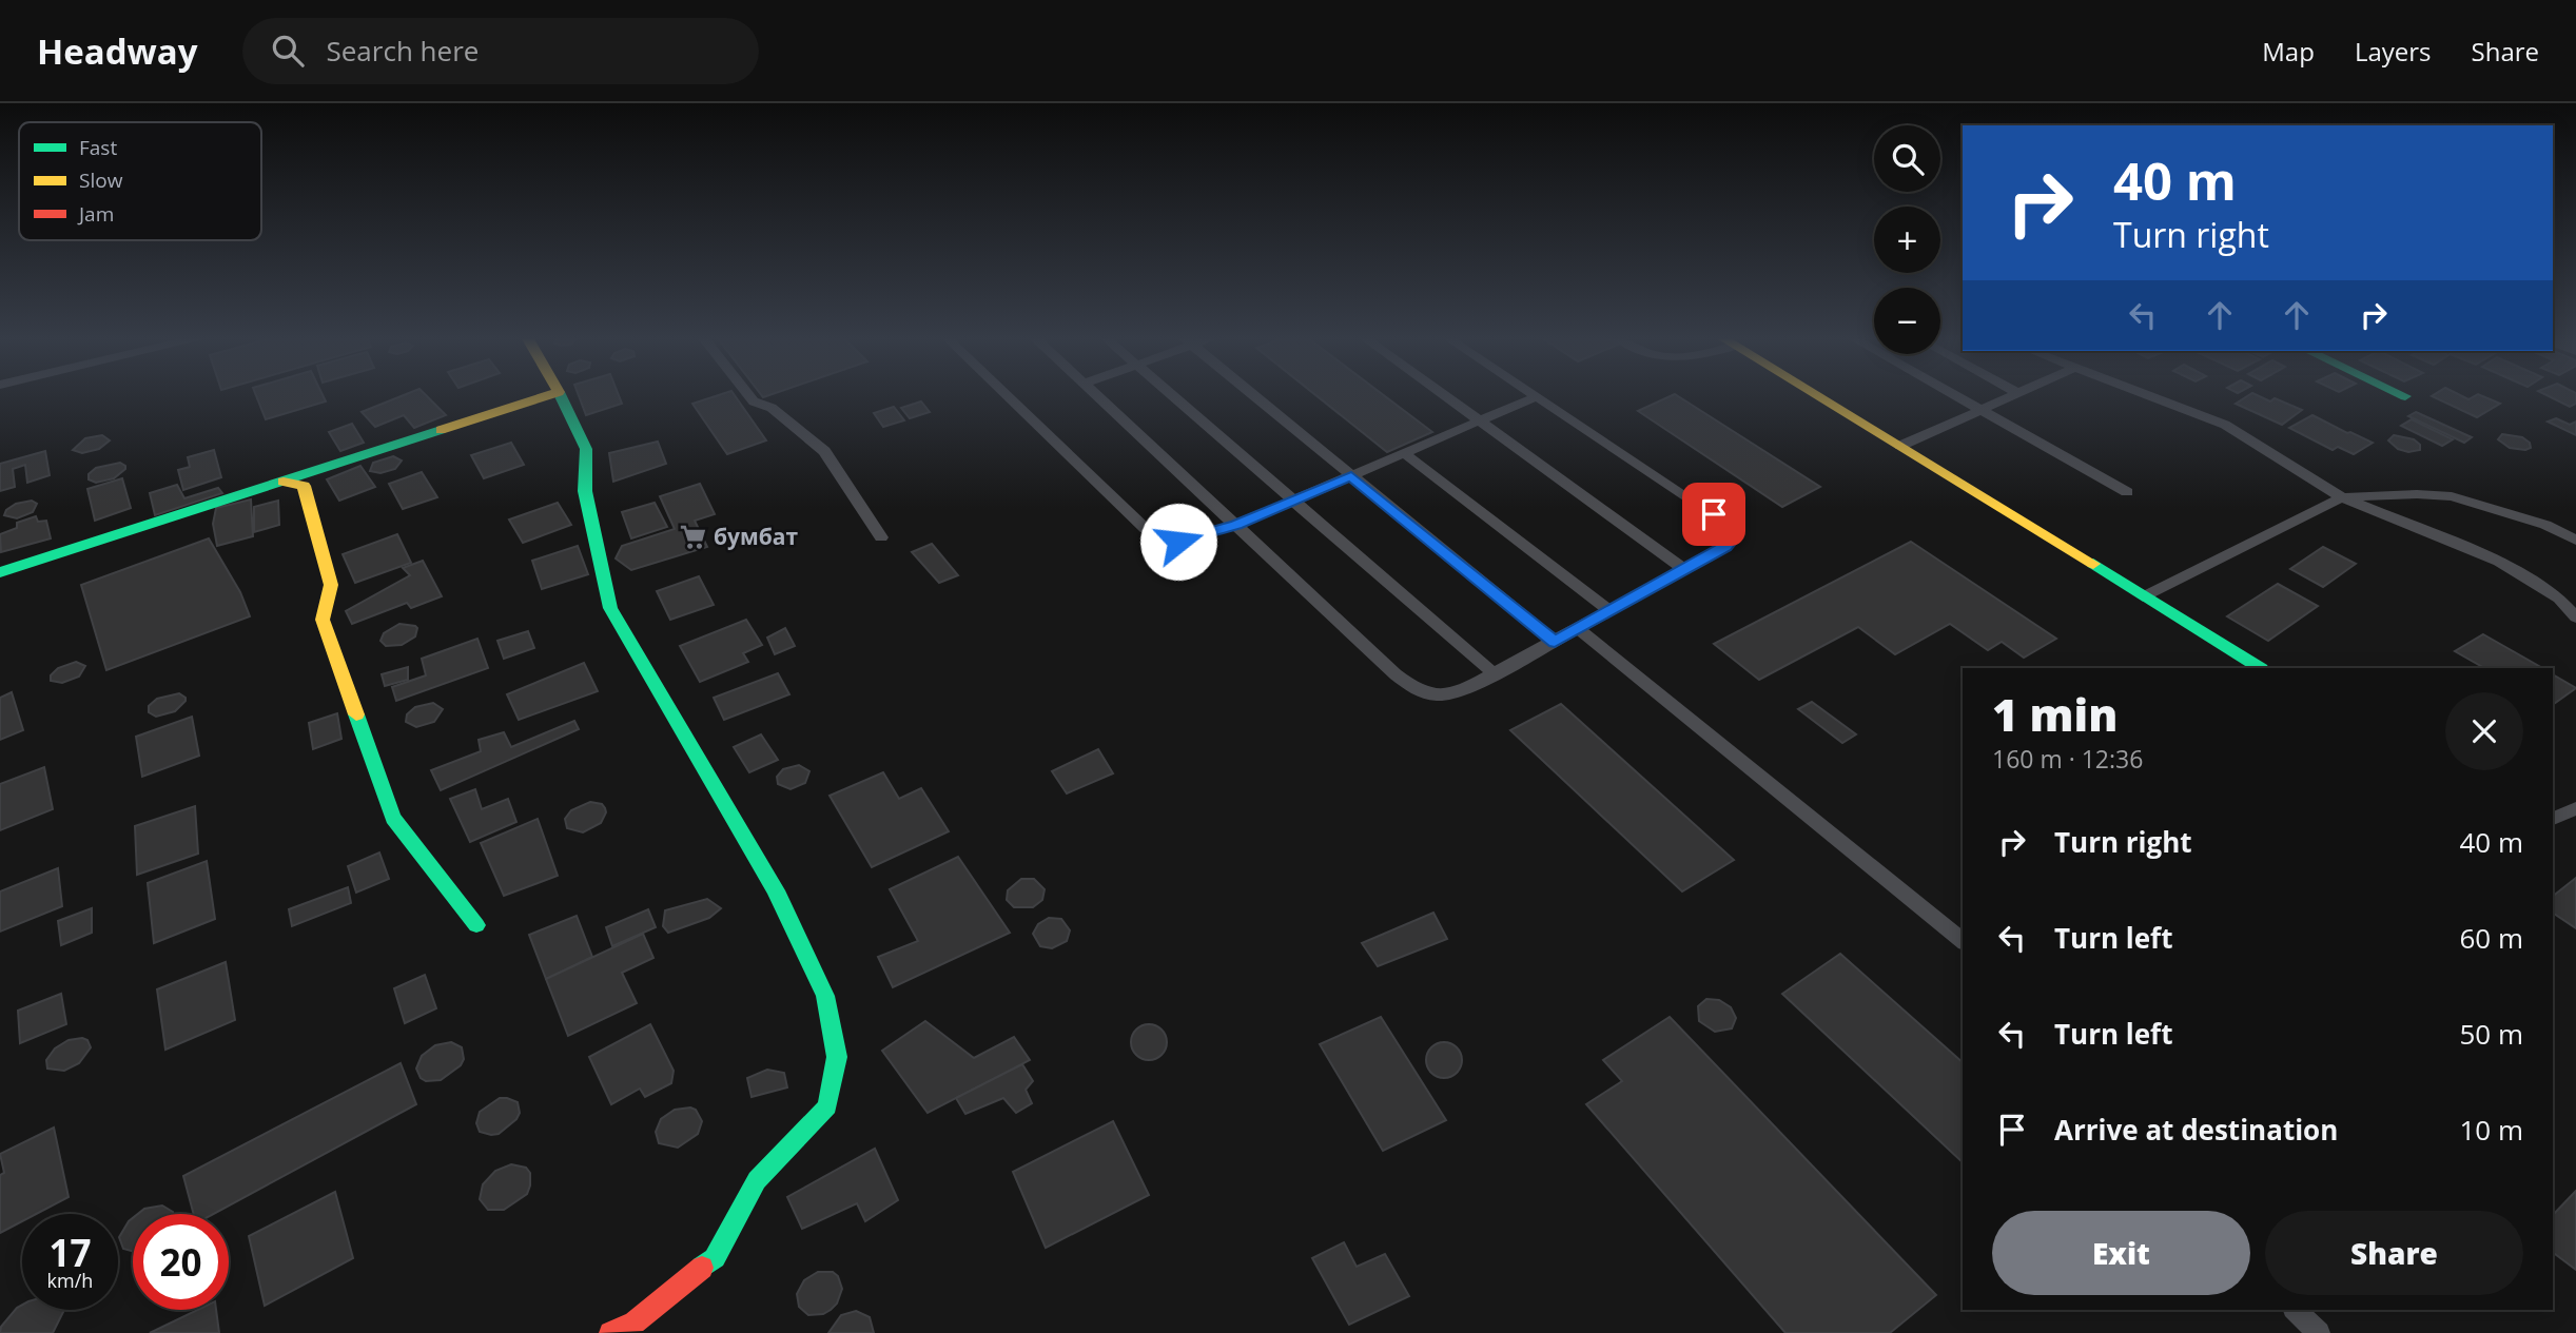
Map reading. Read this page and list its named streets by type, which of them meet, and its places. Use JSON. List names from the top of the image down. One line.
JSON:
{"places":{"supermarket":["бумбат"]},"legend":["Fast","Slow","Jam"],"page":{"header":"Headway","search":"Search here","nav":["Map","Layers","Share"],"map_buttons":["+","−"],"turn":["40 m","Turn right"],"heading":["1 min","160 m · 12:36"],"list":[{"name":"Turn right","value":"40 m"},{"name":"Turn left","value":"60 m"},{"name":"Turn left","value":"50 m"},{"name":"Arrive at destination","value":"10 m"}],"buttons":["Exit","Share"],"speed":"17 km/h","limit":"20"}}
